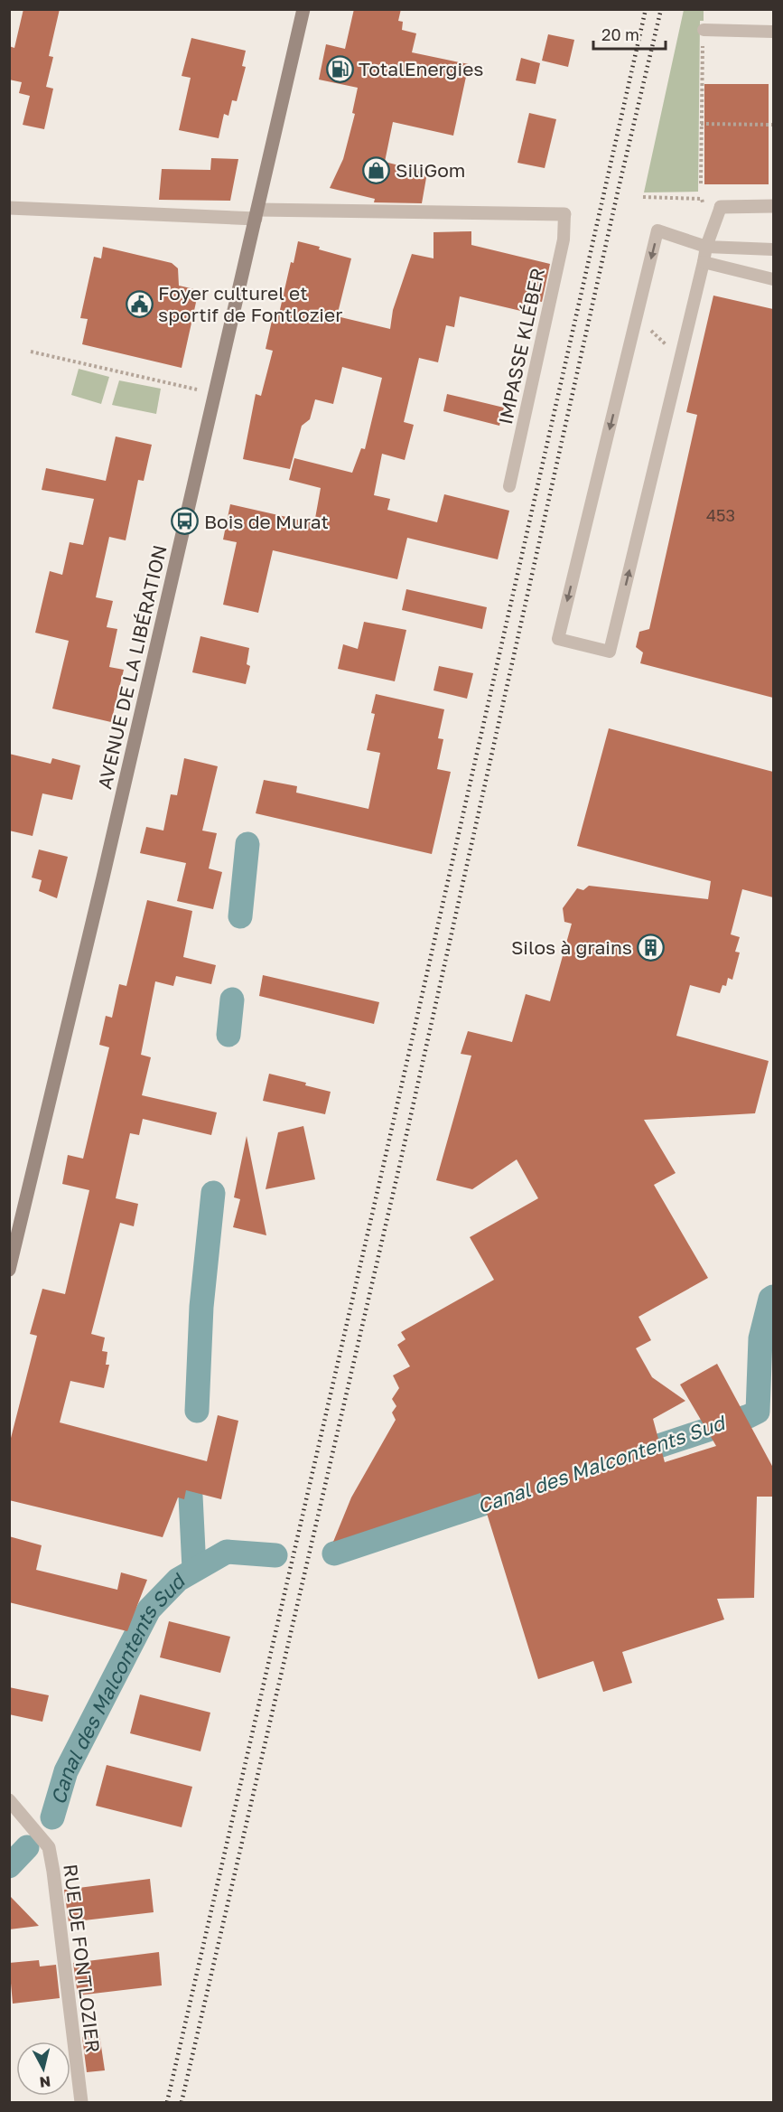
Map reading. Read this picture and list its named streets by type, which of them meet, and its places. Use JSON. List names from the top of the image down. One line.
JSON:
{"streets":{"main road":["AVENUE DE LA LIBÉRATION"],"street":["RUE DE FONTLOZIER"],"lane":["IMPASSE KLÉBER"]},"water":["Canal des Malcontents Sud"],"places":{"fuel station":["TotalEnergies"],"shop":["SiliGom"],"public building":["Foyer culturel et sportif de Fontlozier"],"bus stop":["Bois de Murat"],"building":["Silos à grains"]},"house_numbers":["453"],"scale_bar":"20 m","north":"bottom"}
